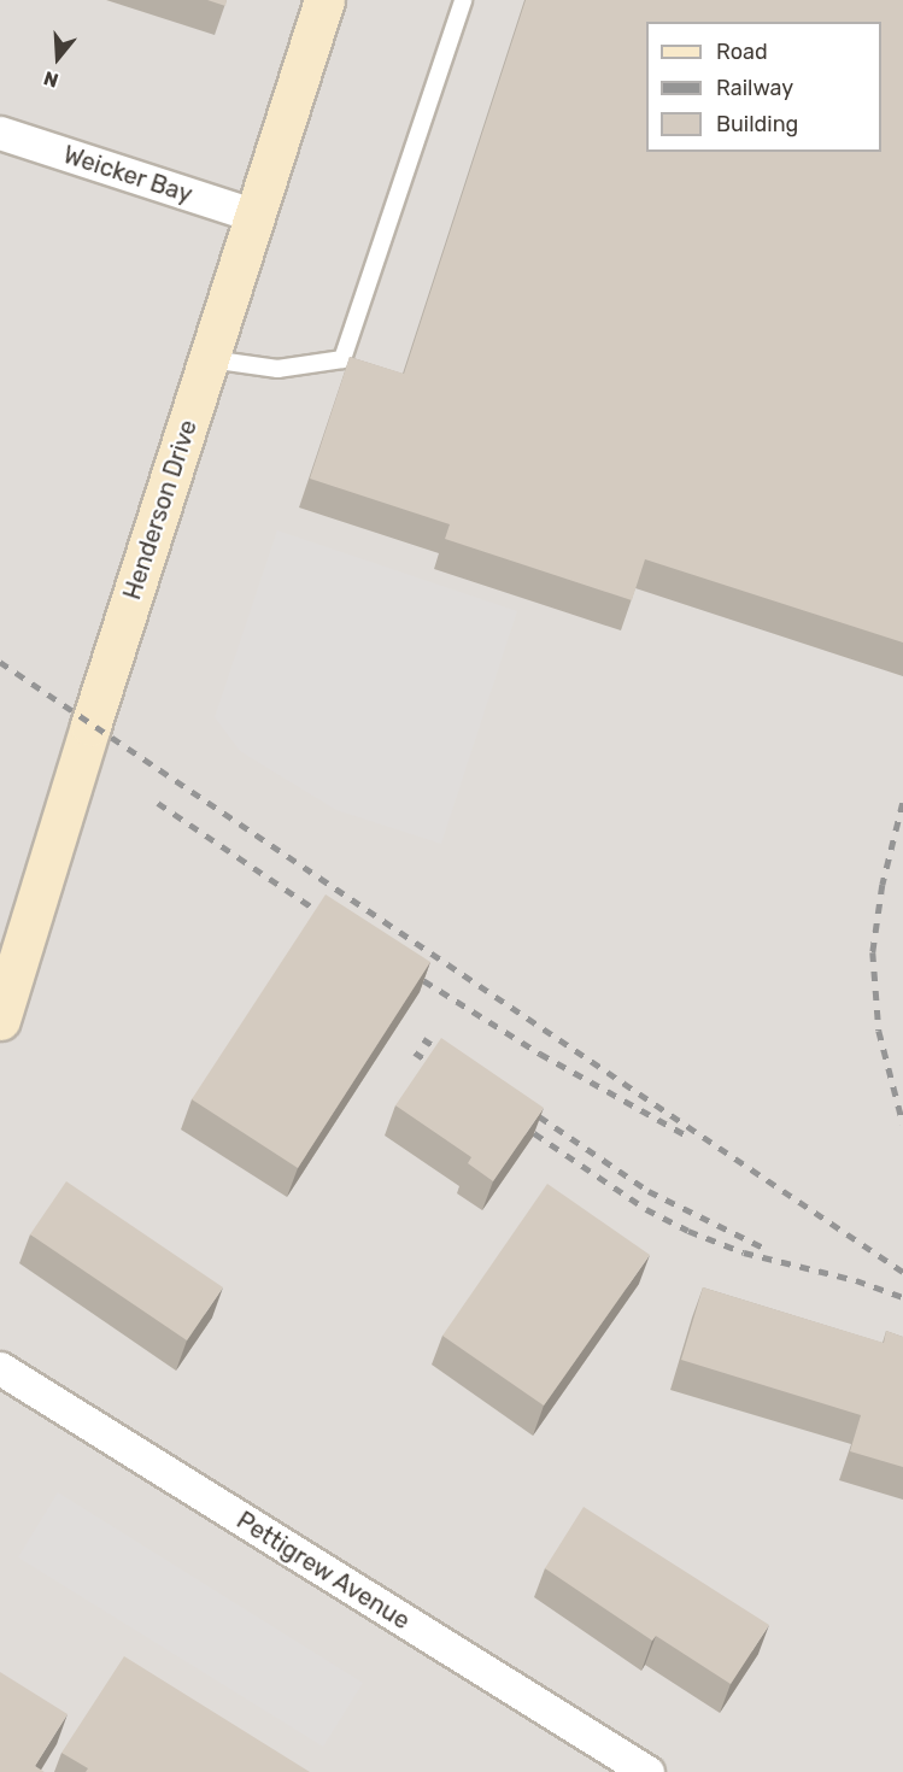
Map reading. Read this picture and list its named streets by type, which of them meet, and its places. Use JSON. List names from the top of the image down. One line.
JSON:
{"streets":{"street":["Weicker Bay","Henderson Drive","Pettigrew Avenue"]},"crossings":[["Weicker Bay","Henderson Drive"]],"legend":["Road","Railway","Building"],"north":"bottom"}
